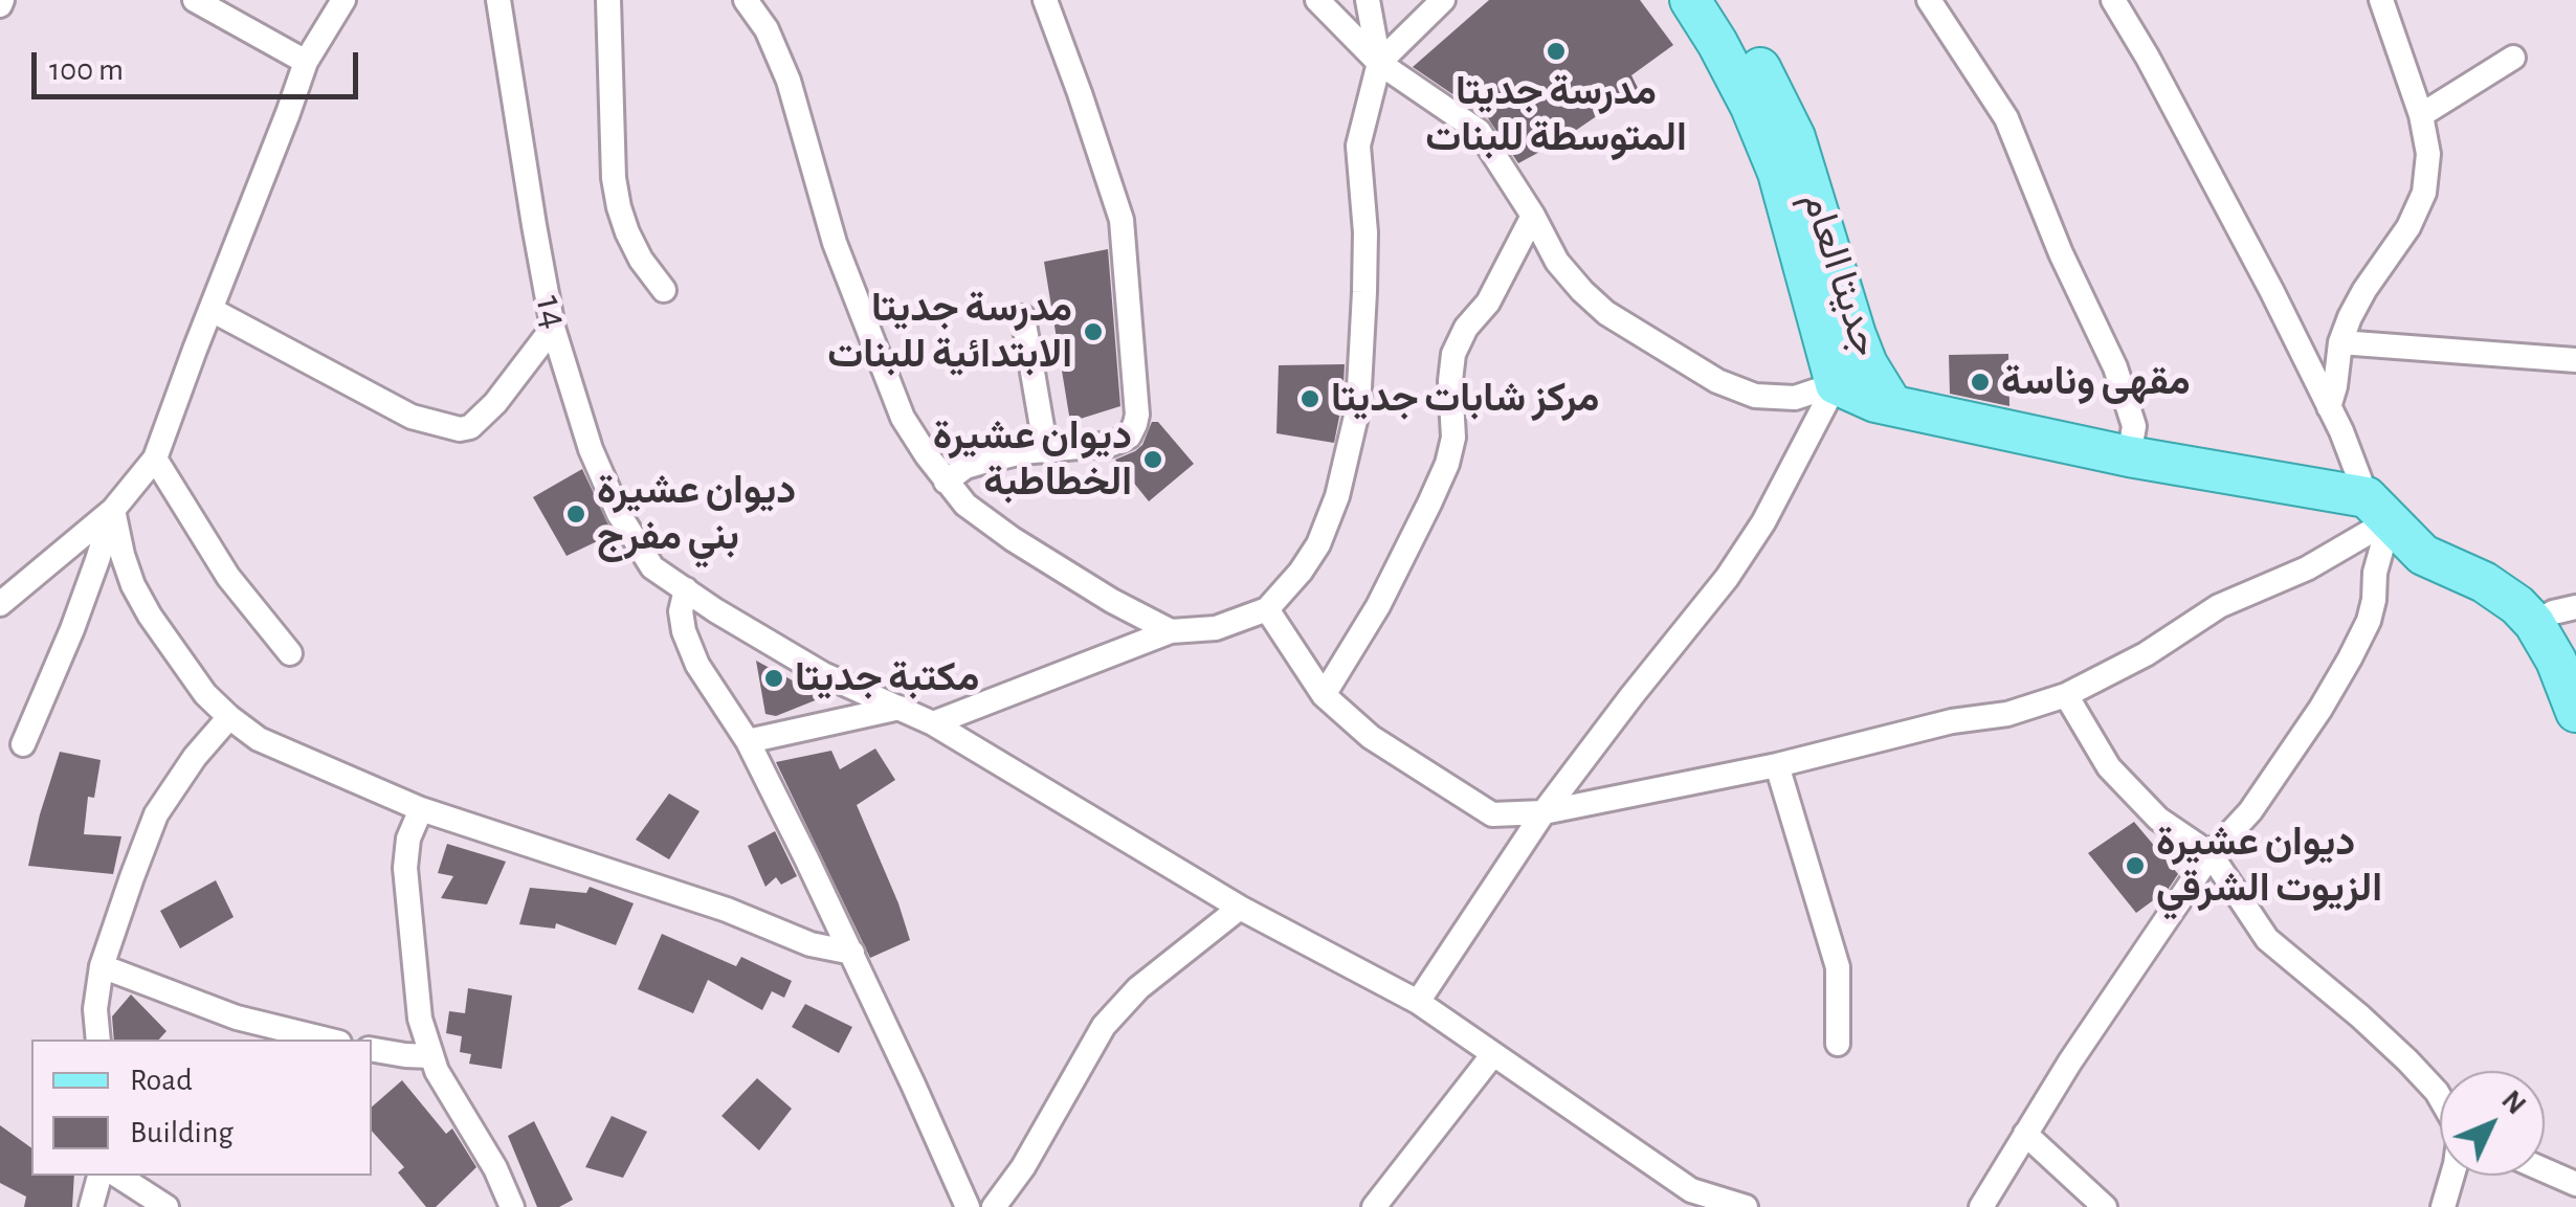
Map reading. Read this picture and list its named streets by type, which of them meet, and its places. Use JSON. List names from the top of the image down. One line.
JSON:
{"streets":{"main road":["جديتا العام"],"street":["14"]},"places":["مدرسة جديتا المتوسطة للبنات","مدرسة جديتا الابتدائية للبنات","مقهى وناسة","مركز شابات جديتا","ديوان عشيرة الخطاطبة","ديوان عشيرة بني مفرج","مكتبة جديتا","ديوان عشيرة الزيوت الشرقي"],"legend":["Road","Building"],"scale_bar":"100 m","north":"top right"}
